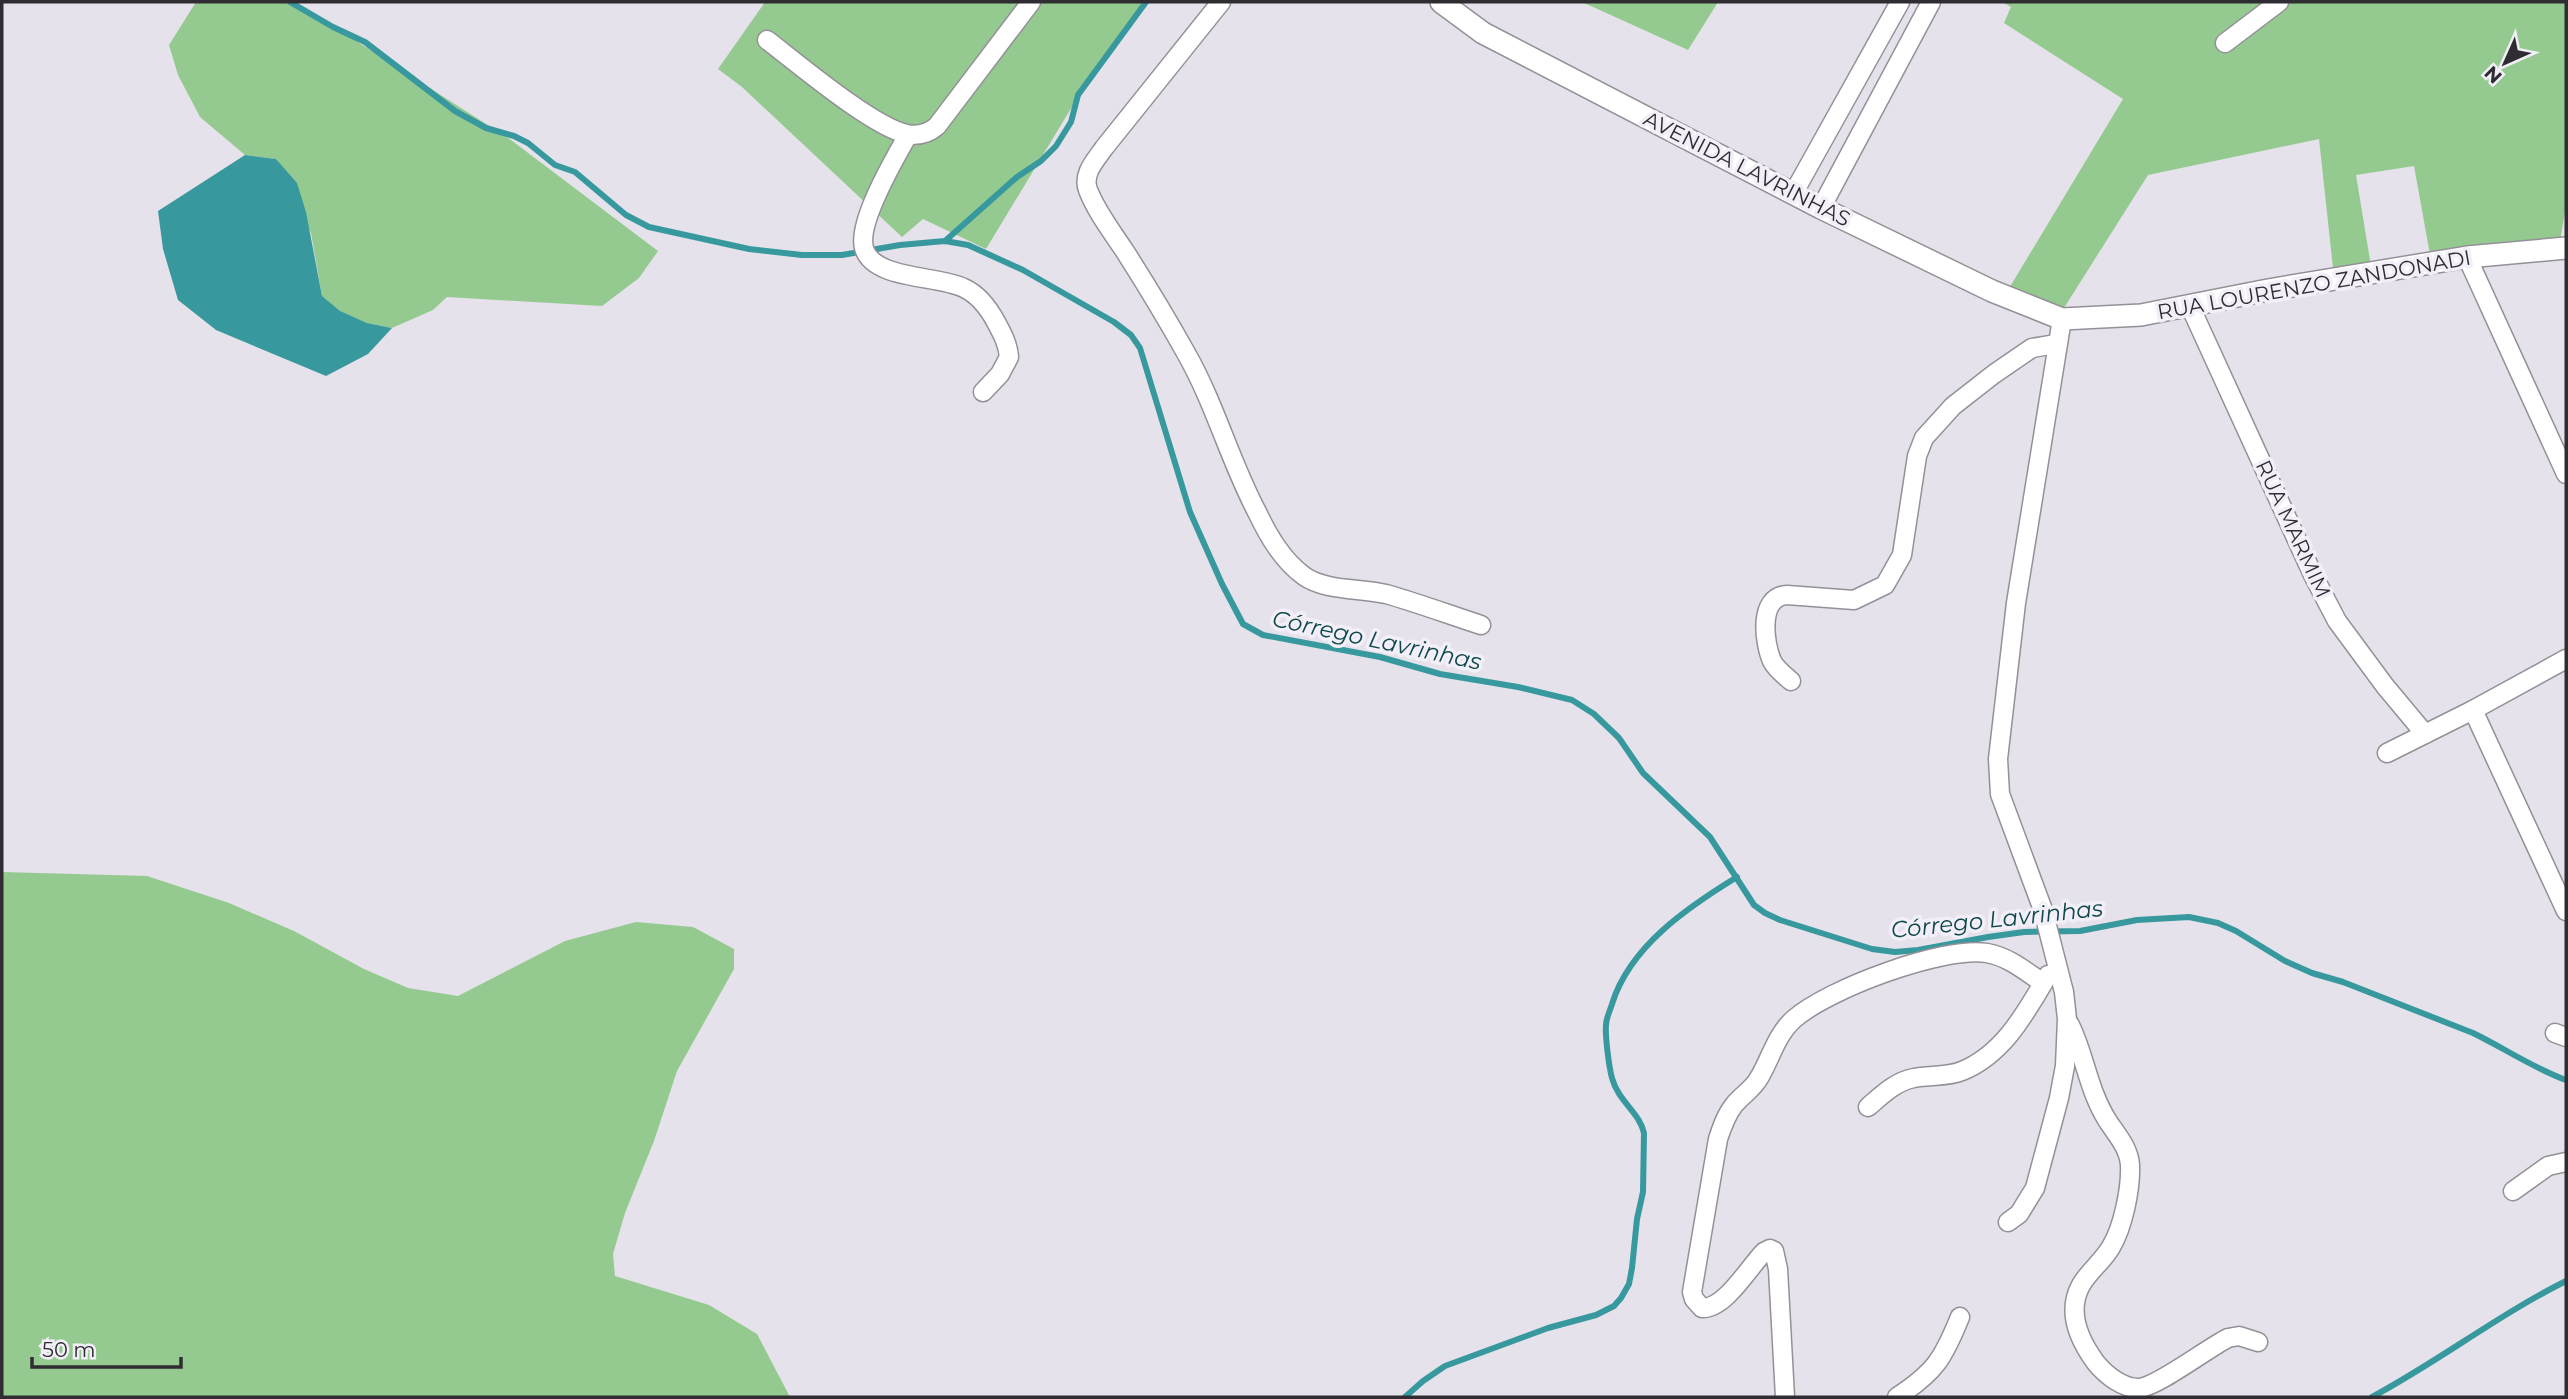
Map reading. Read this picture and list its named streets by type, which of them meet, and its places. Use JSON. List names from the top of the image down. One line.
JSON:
{"streets":{"street":["AVENIDA LAVRINHAS","RUA LOURENZO ZANDONADI","RUA MARMIM"]},"crossings":[["AVENIDA LAVRINHAS","RUA LOURENZO ZANDONADI"],["RUA LOURENZO ZANDONADI","RUA MARMIM"]],"water":["Córrego Lavrinhas"],"scale_bar":"50 m","north":"bottom left"}
